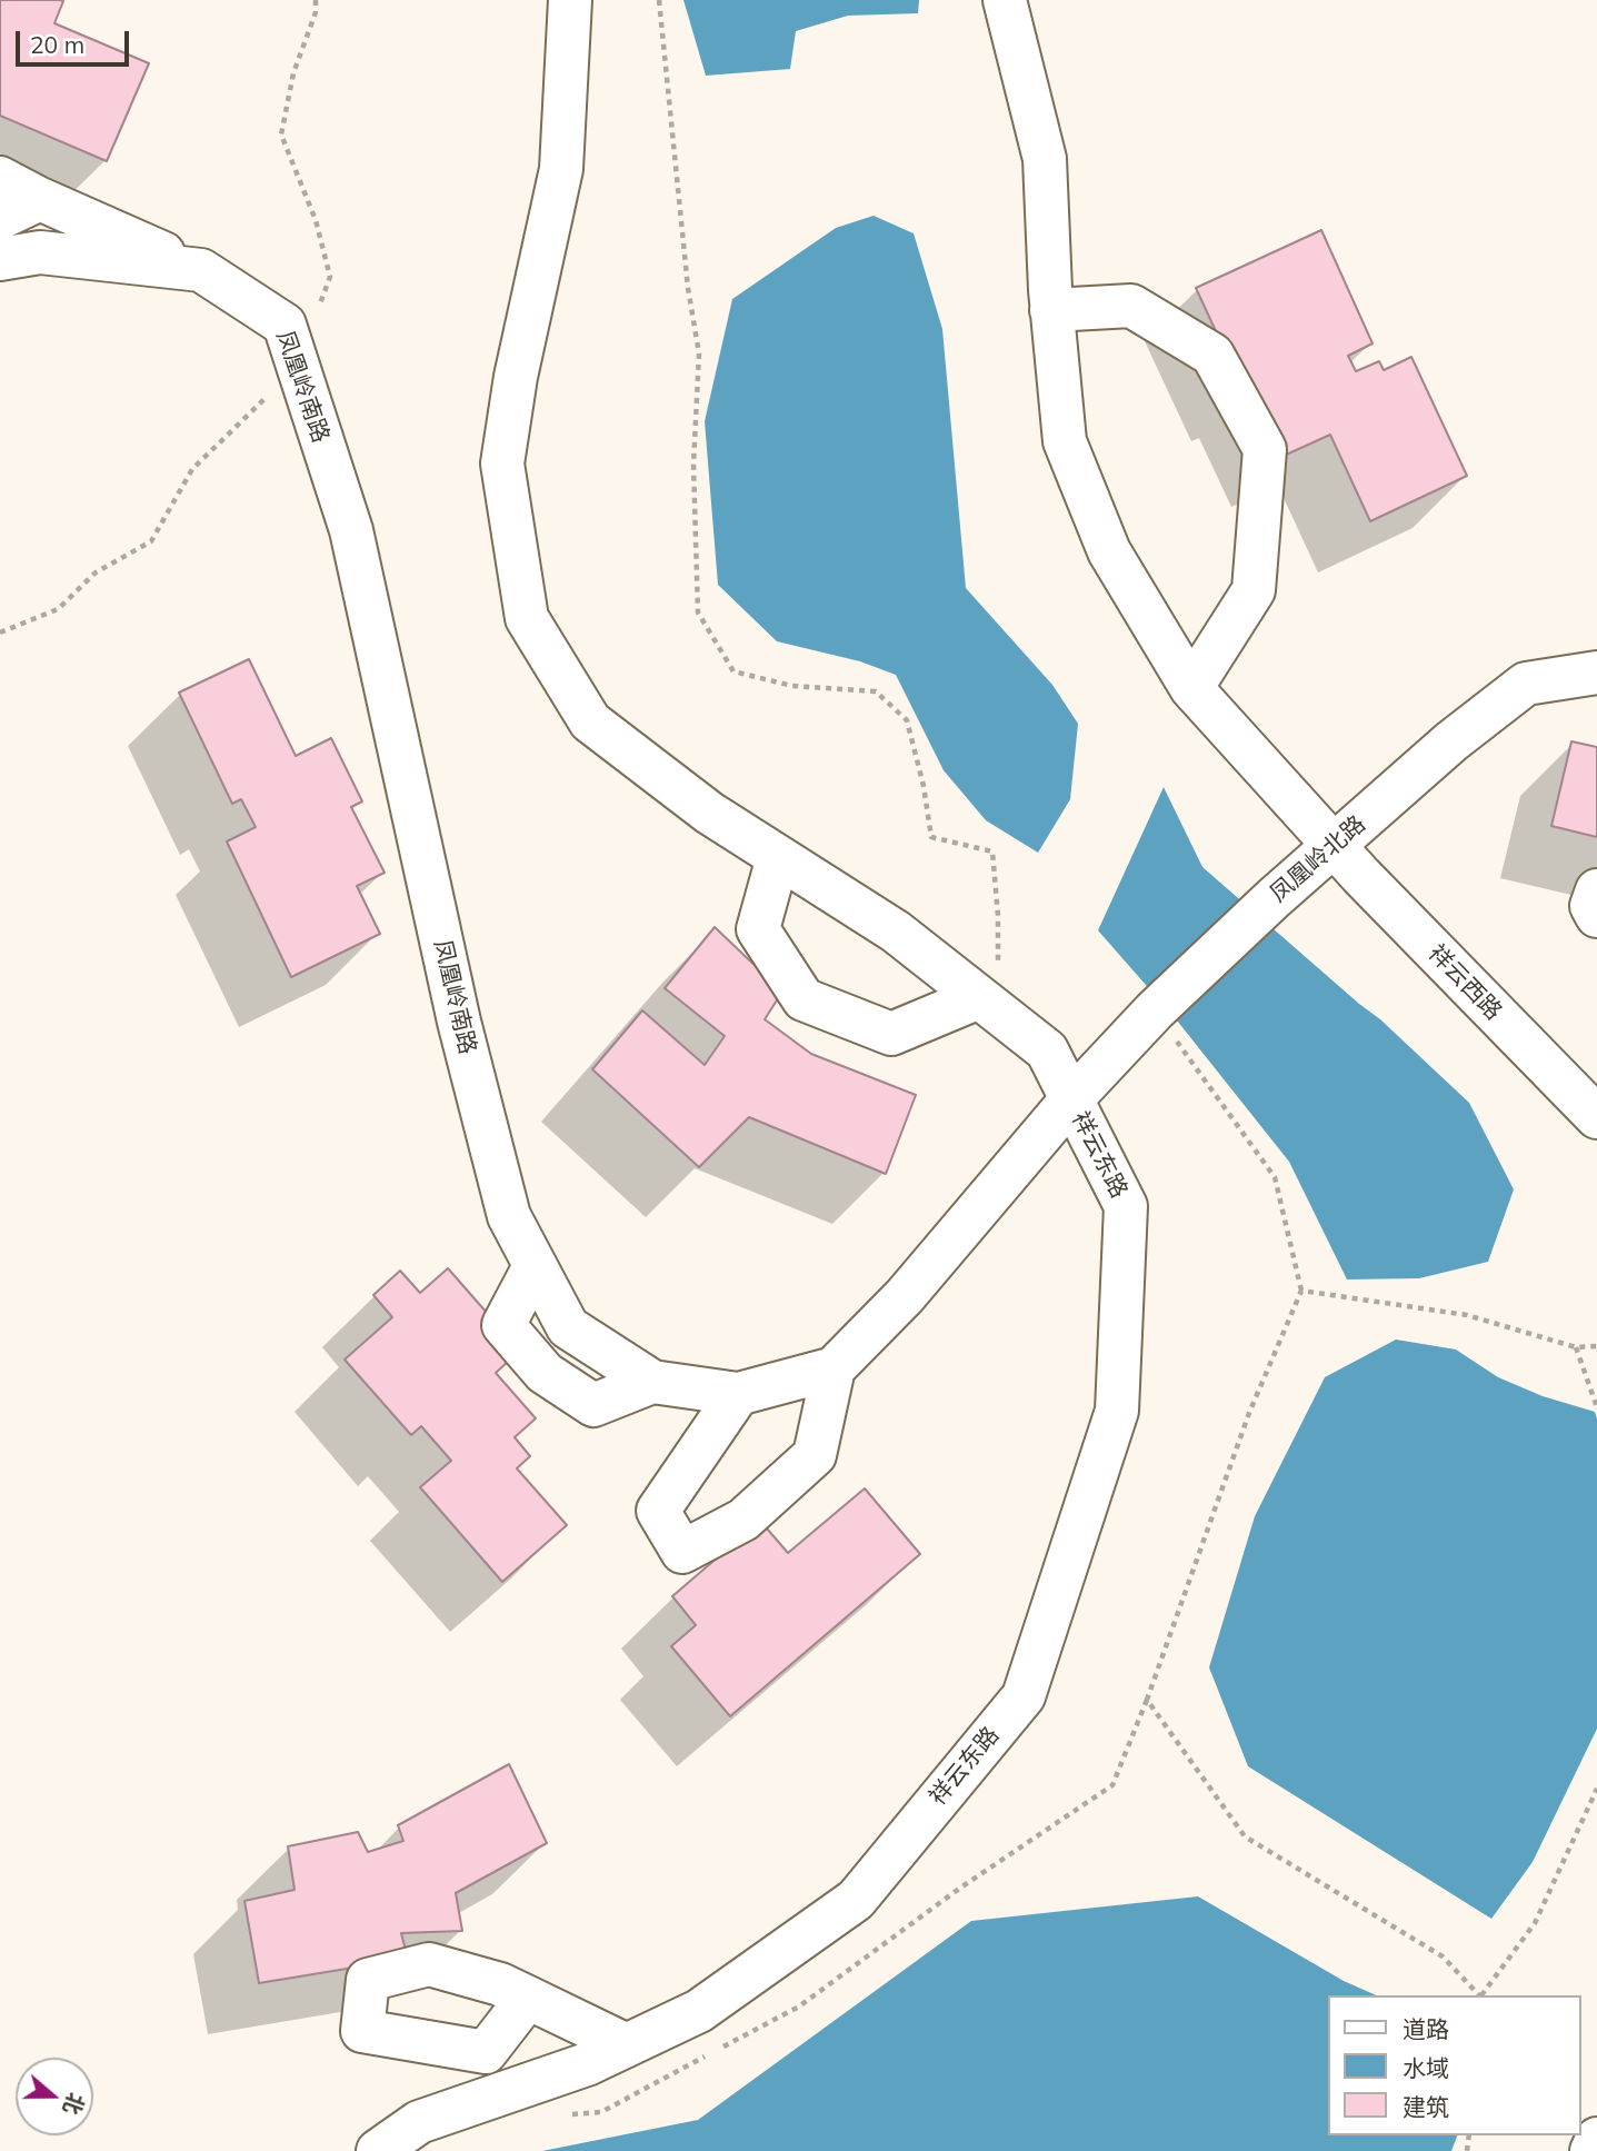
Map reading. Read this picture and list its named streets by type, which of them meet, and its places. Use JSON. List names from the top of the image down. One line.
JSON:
{"streets":{"street":["凤凰岭南路","凤凰岭北路","祥云西路","祥云东路"]},"crossings":[["凤凰岭北路","祥云西路"],["凤凰岭北路","祥云东路"]],"legend":["道路","水域","建筑"],"scale_bar":"20 m","north":"right"}
